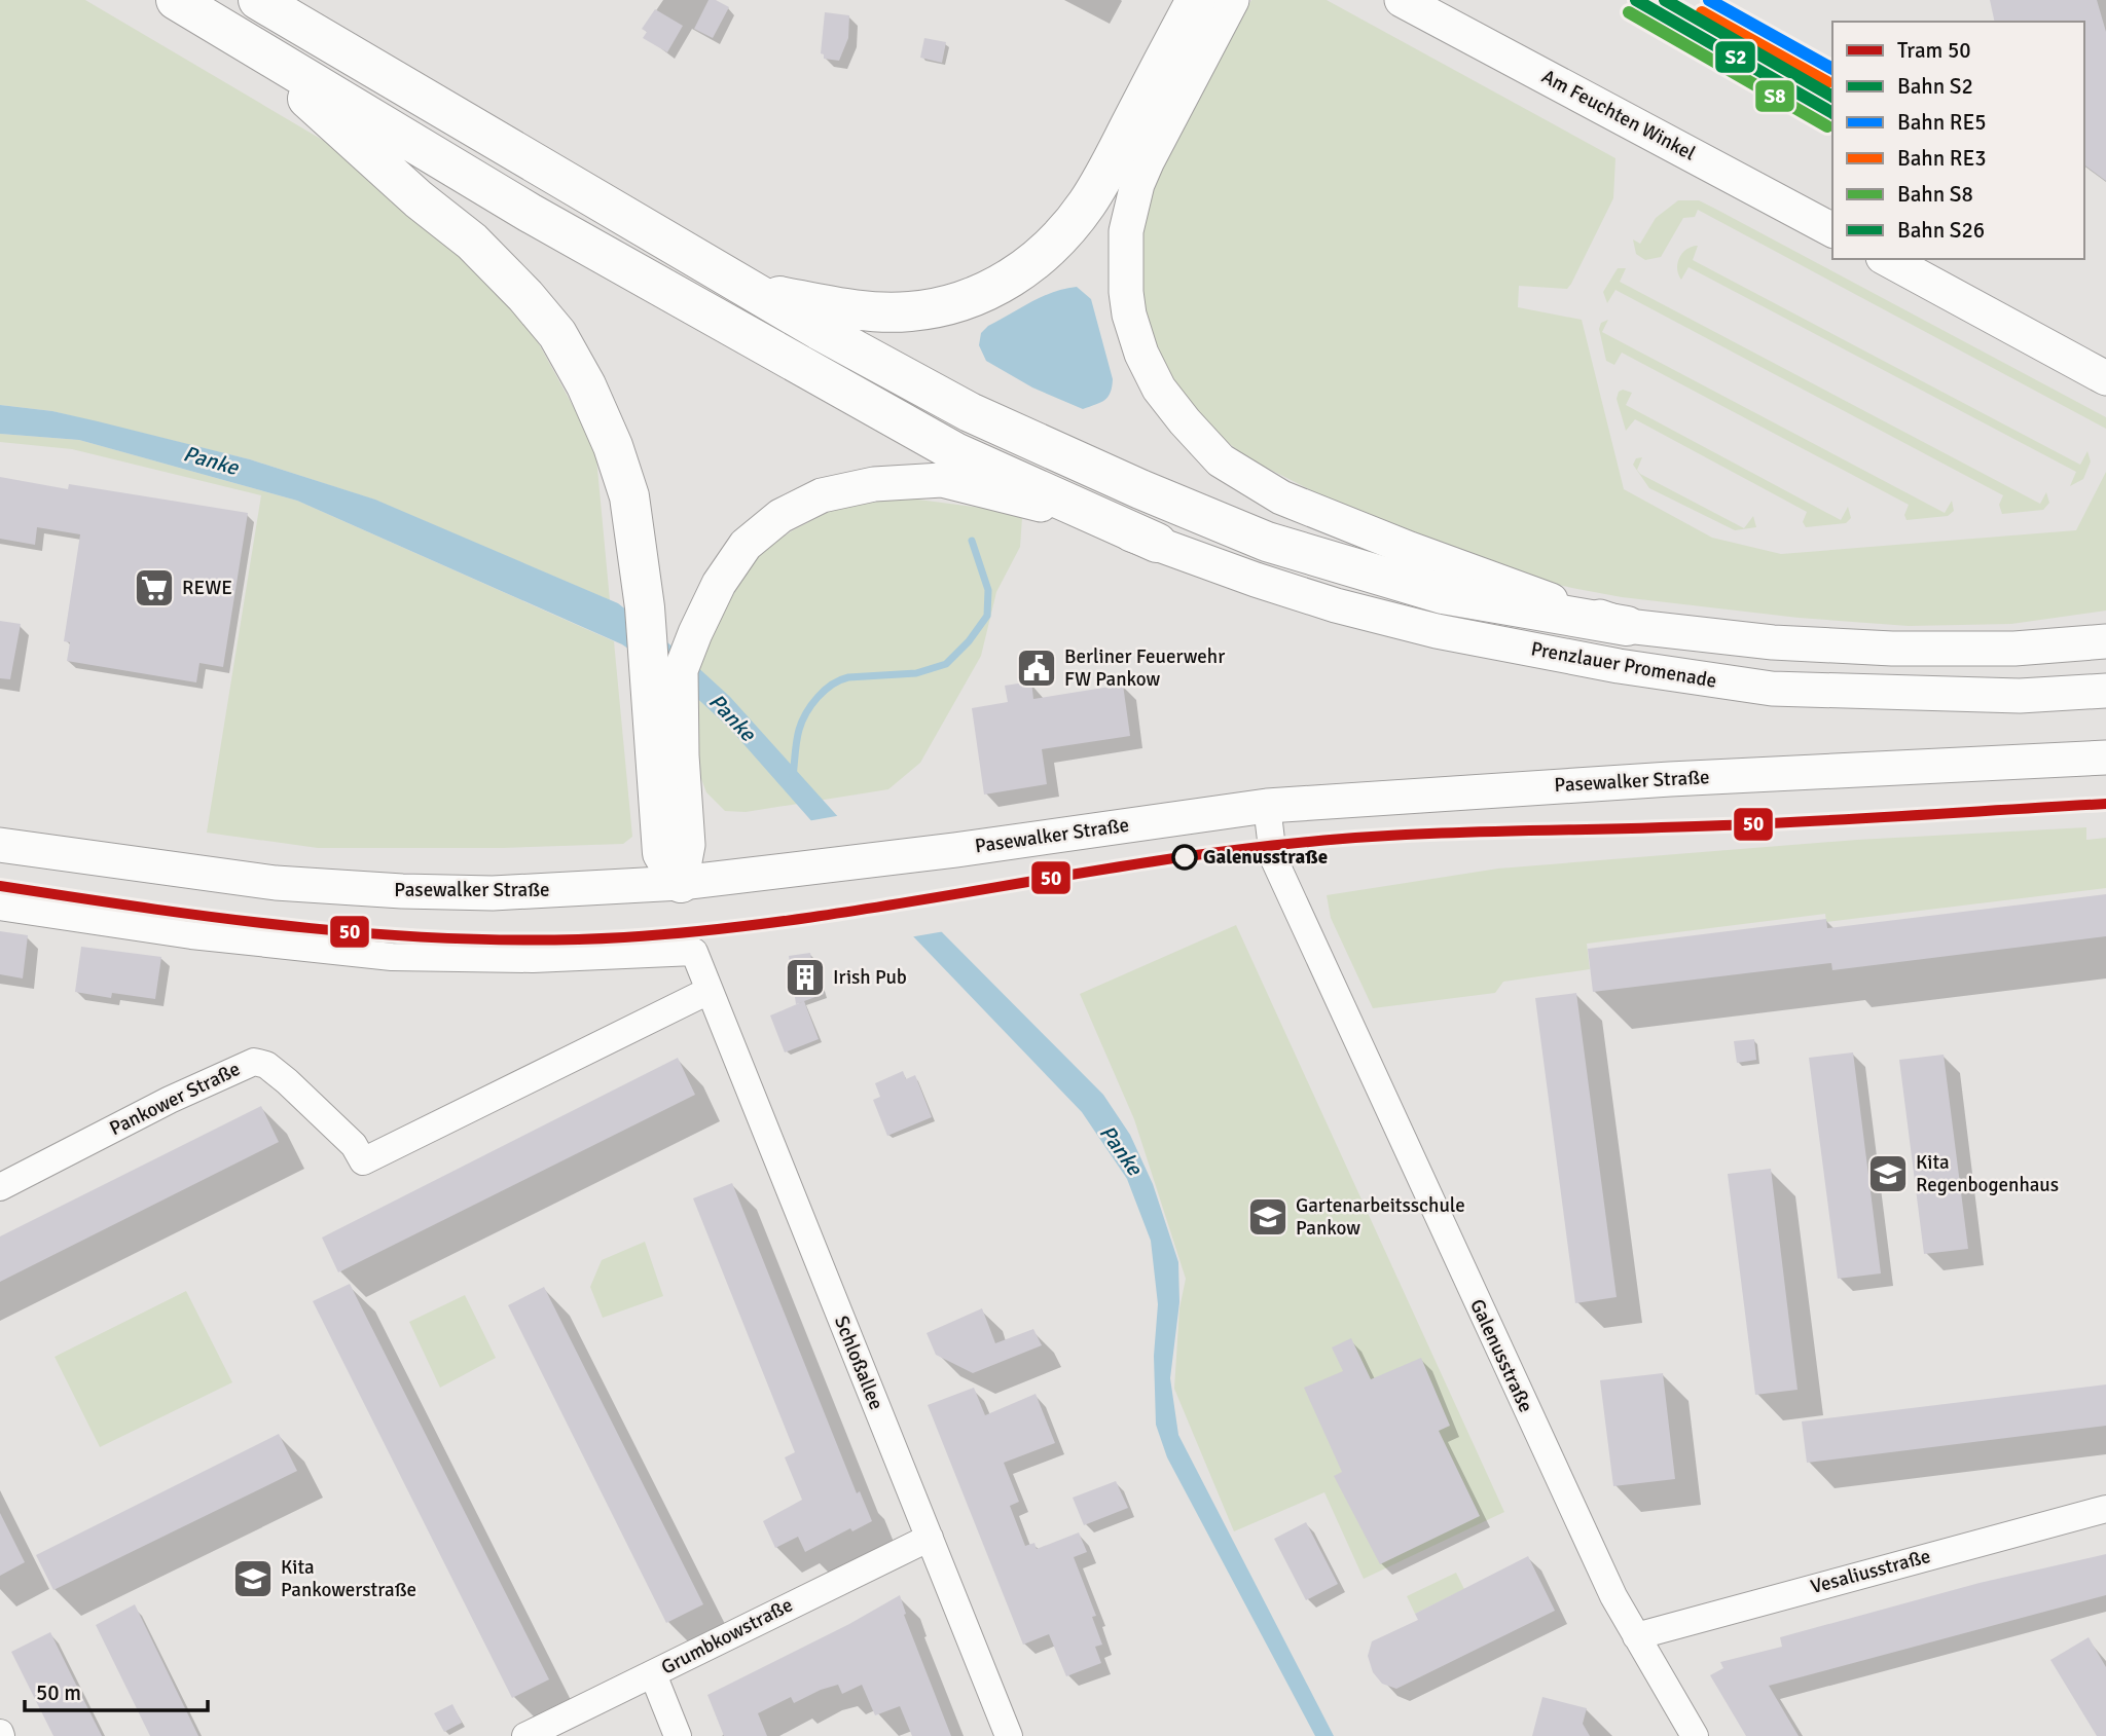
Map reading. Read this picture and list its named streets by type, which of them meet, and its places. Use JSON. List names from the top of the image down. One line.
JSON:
{"streets":{"main road":["Am Feuchten Winkel","Prenzlauer Promenade","Pasewalker Straße"],"street":["Pankower Straße","Galenusstraße","Schloßallee","Vesaliusstraße","Grumbkowstraße"]},"crossings":[["Prenzlauer Promenade","Pasewalker Straße"],["Pasewalker Straße","Galenusstraße"],["Pankower Straße","Schloßallee"],["Galenusstraße","Vesaliusstraße"],["Schloßallee","Grumbkowstraße"]],"water":["Panke"],"places":{"supermarket":["REWE"],"public building":["Berliner Feuerwehr FW Pankow"],"other":["Galenusstraße"],"building":["Irish Pub"],"school or university":["Kita Regenbogenhaus","Gartenarbeitsschule Pankow","Kita Pankowerstraße"]},"lines":["rail line S2","rail line RE5","rail line S26","rail line RE3","rail line S8","tram line 50"],"legend":["Tram 50","Bahn S2","Bahn RE5","Bahn RE3","Bahn S8","Bahn S26"],"scale_bar":"50 m"}
